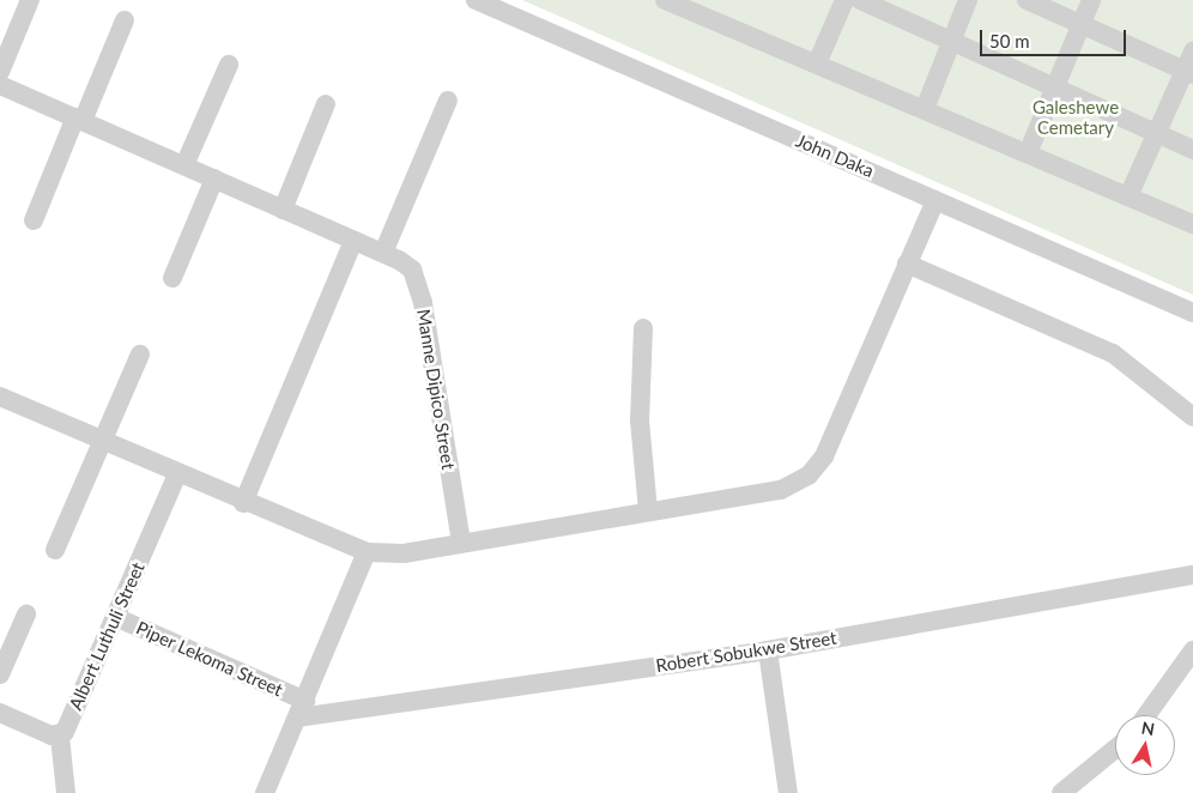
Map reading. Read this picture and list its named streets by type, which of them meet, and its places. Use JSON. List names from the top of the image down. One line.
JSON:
{"streets":{"street":["John Daka","Manne Dipico Street","Albert Luthuli Street","Robert Sobukwe Street","Piper Lekoma Street"]},"crossings":[["Albert Luthuli Street","Piper Lekoma Street"],["Robert Sobukwe Street","Piper Lekoma Street"]],"parks":["Galeshewe Cemetary"],"scale_bar":"50 m","north":"top"}
